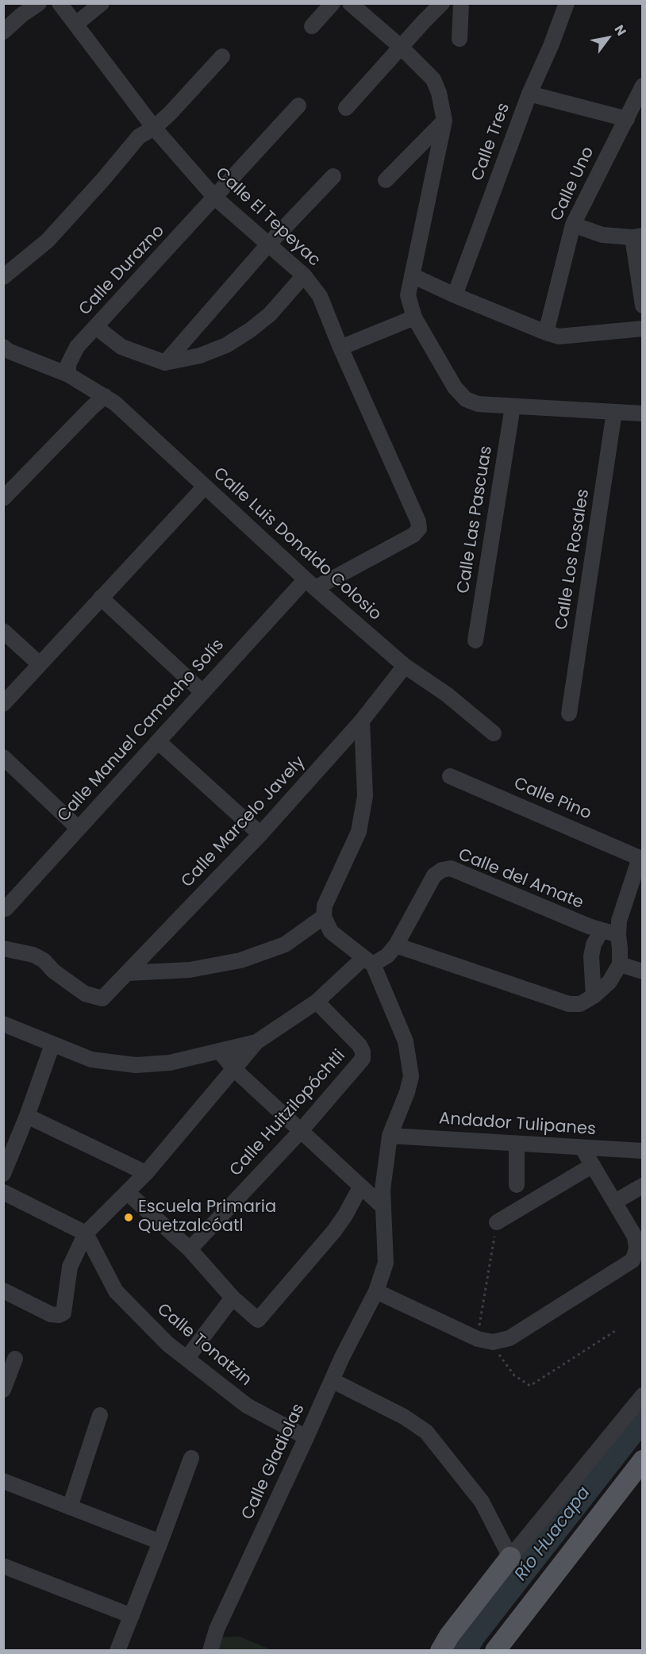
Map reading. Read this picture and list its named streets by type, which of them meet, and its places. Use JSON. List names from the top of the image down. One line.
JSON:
{"streets":{"street":["Calle Tres","Calle Uno","Calle El Tepeyac","Calle Durazno","Calle Las Pascuas","Calle Luis Donaldo Colosio","Calle Los Rosales","Calle Manuel Camacho Solís","Calle Pino","Calle Marcelo Javely","Calle del Amate","Calle Huitzilopóchtli","Andador Tulipanes","Calle Tonatzin","Calle Gladiolas"]},"crossings":[["Calle El Tepeyac","Calle Durazno"],["Calle El Tepeyac","Calle Luis Donaldo Colosio"],["Calle El Tepeyac","Calle Manuel Camacho Solís"],["Calle Durazno","Calle Luis Donaldo Colosio"],["Calle Luis Donaldo Colosio","Calle Manuel Camacho Solís"],["Calle Luis Donaldo Colosio","Calle Marcelo Javely"],["Calle Pino","Calle del Amate"],["Calle del Amate","Calle Huitzilopóchtli"],["Calle del Amate","Calle Gladiolas"],["Andador Tulipanes","Calle Gladiolas"],["Calle Tonatzin","Calle Gladiolas"]],"water":["Río Huacapa"],"places":["Escuela Primaria Quetzalcóatl"],"north":"top right"}
